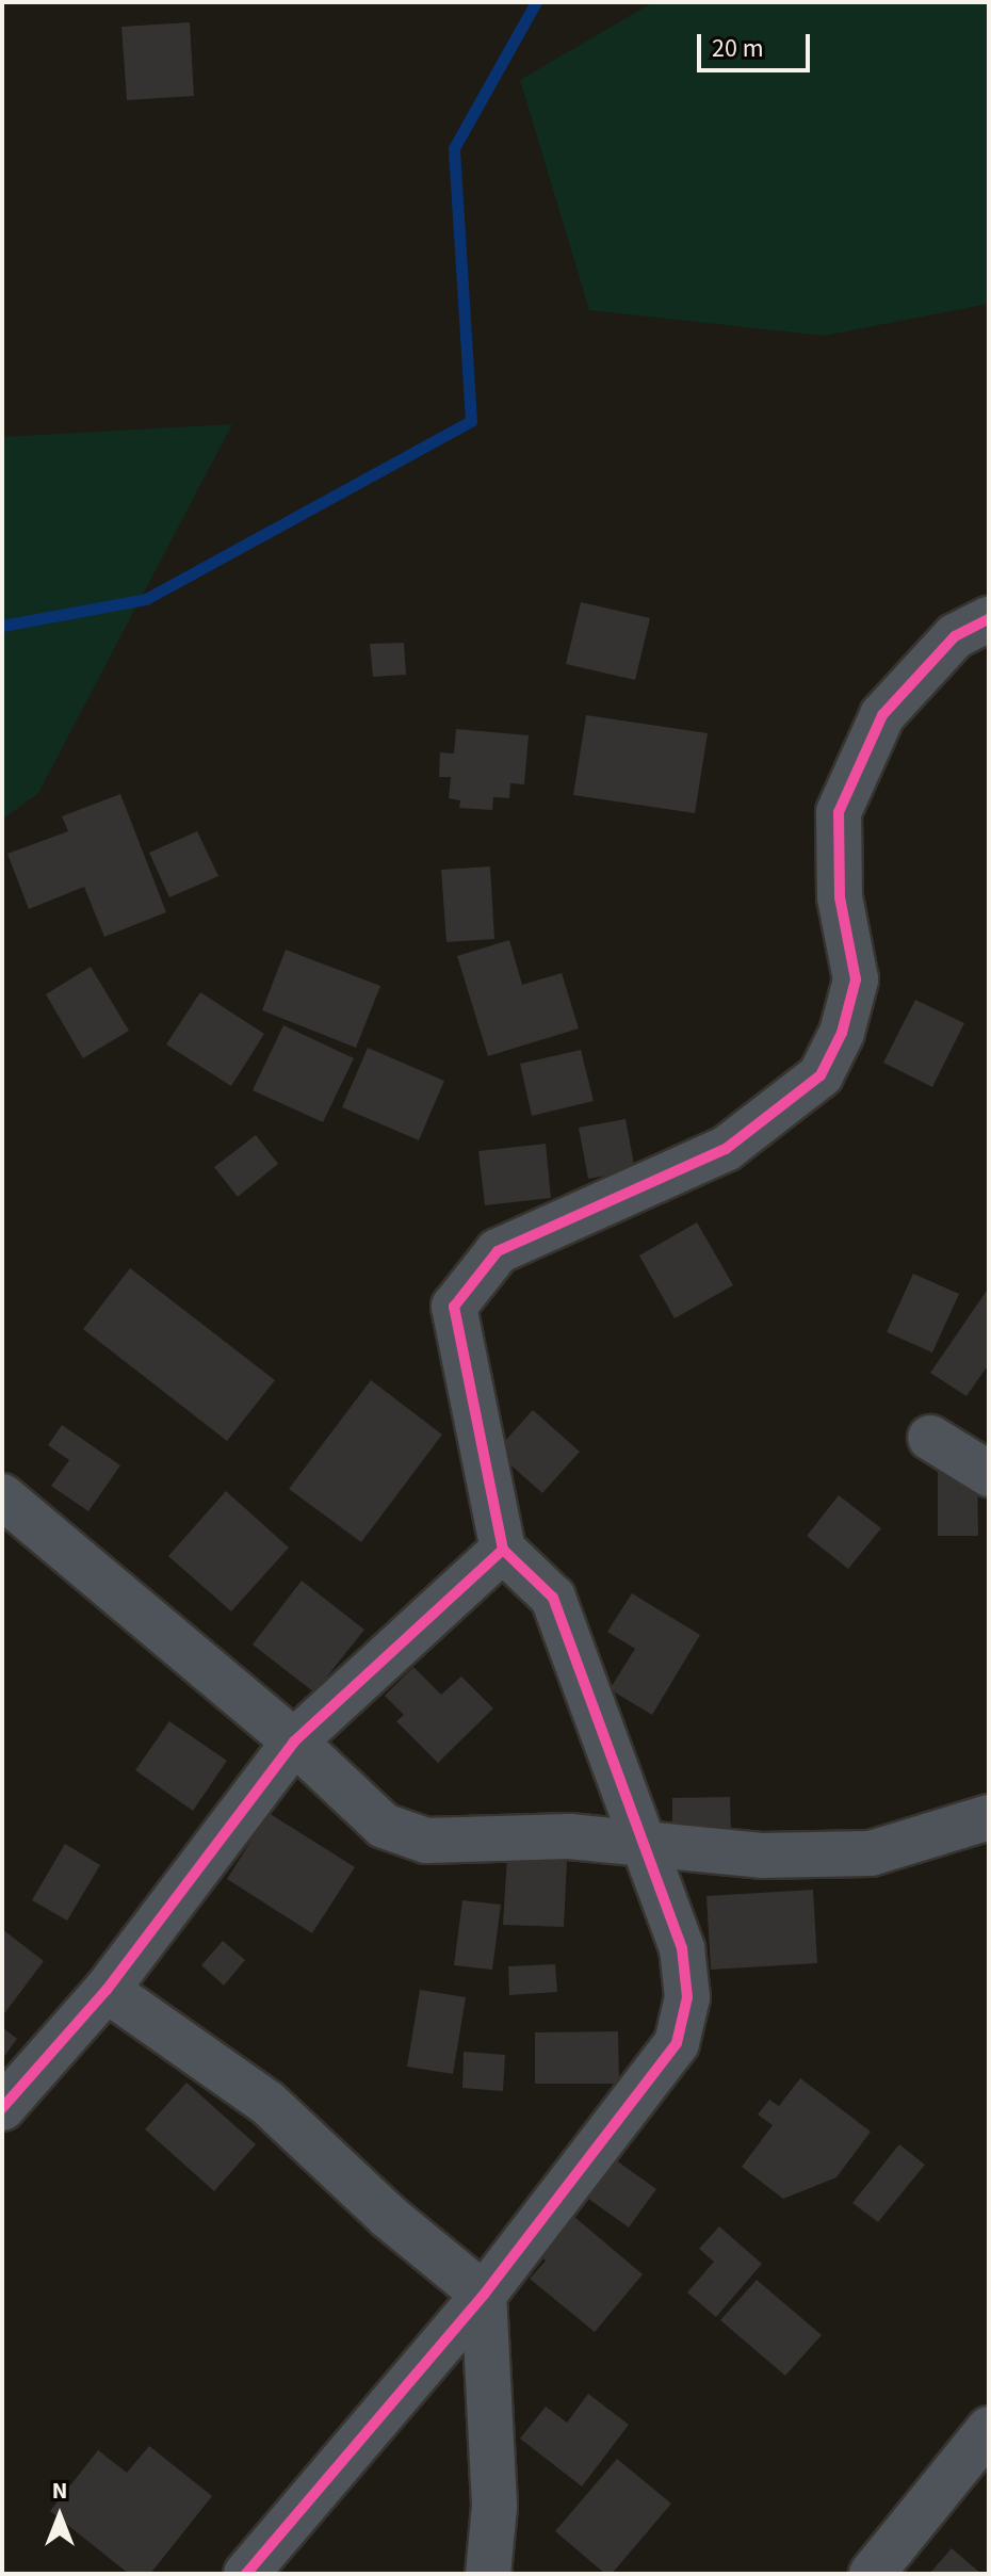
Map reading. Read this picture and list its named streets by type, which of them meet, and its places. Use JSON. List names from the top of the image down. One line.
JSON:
{"scale_bar":"20 m","north":"top"}
